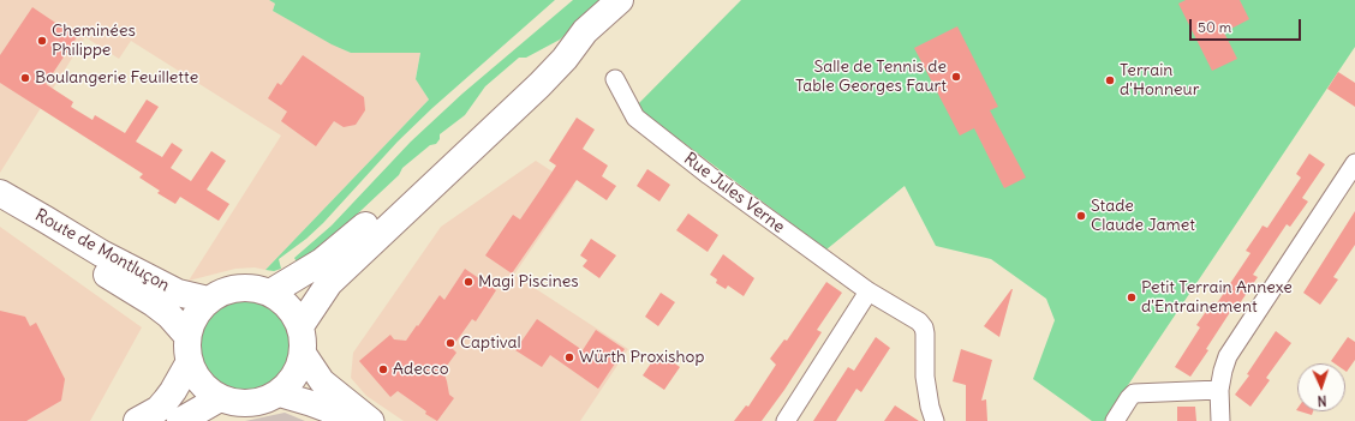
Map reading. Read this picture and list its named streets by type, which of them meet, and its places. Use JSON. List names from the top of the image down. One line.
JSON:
{"streets":{"main road":["Route de Montluçon"],"street":["Rue Jules Verne"]},"places":["Cheminées Philippe","Salle de Tennis de Table Georges Faurt","Boulangerie Feuillette","Terrain d'Honneur","Stade Claude Jamet","Magi Piscines","Petit Terrain Annexe d'Entrainement","Captival","Würth Proxishop","Adecco"],"scale_bar":"50 m","north":"bottom"}
